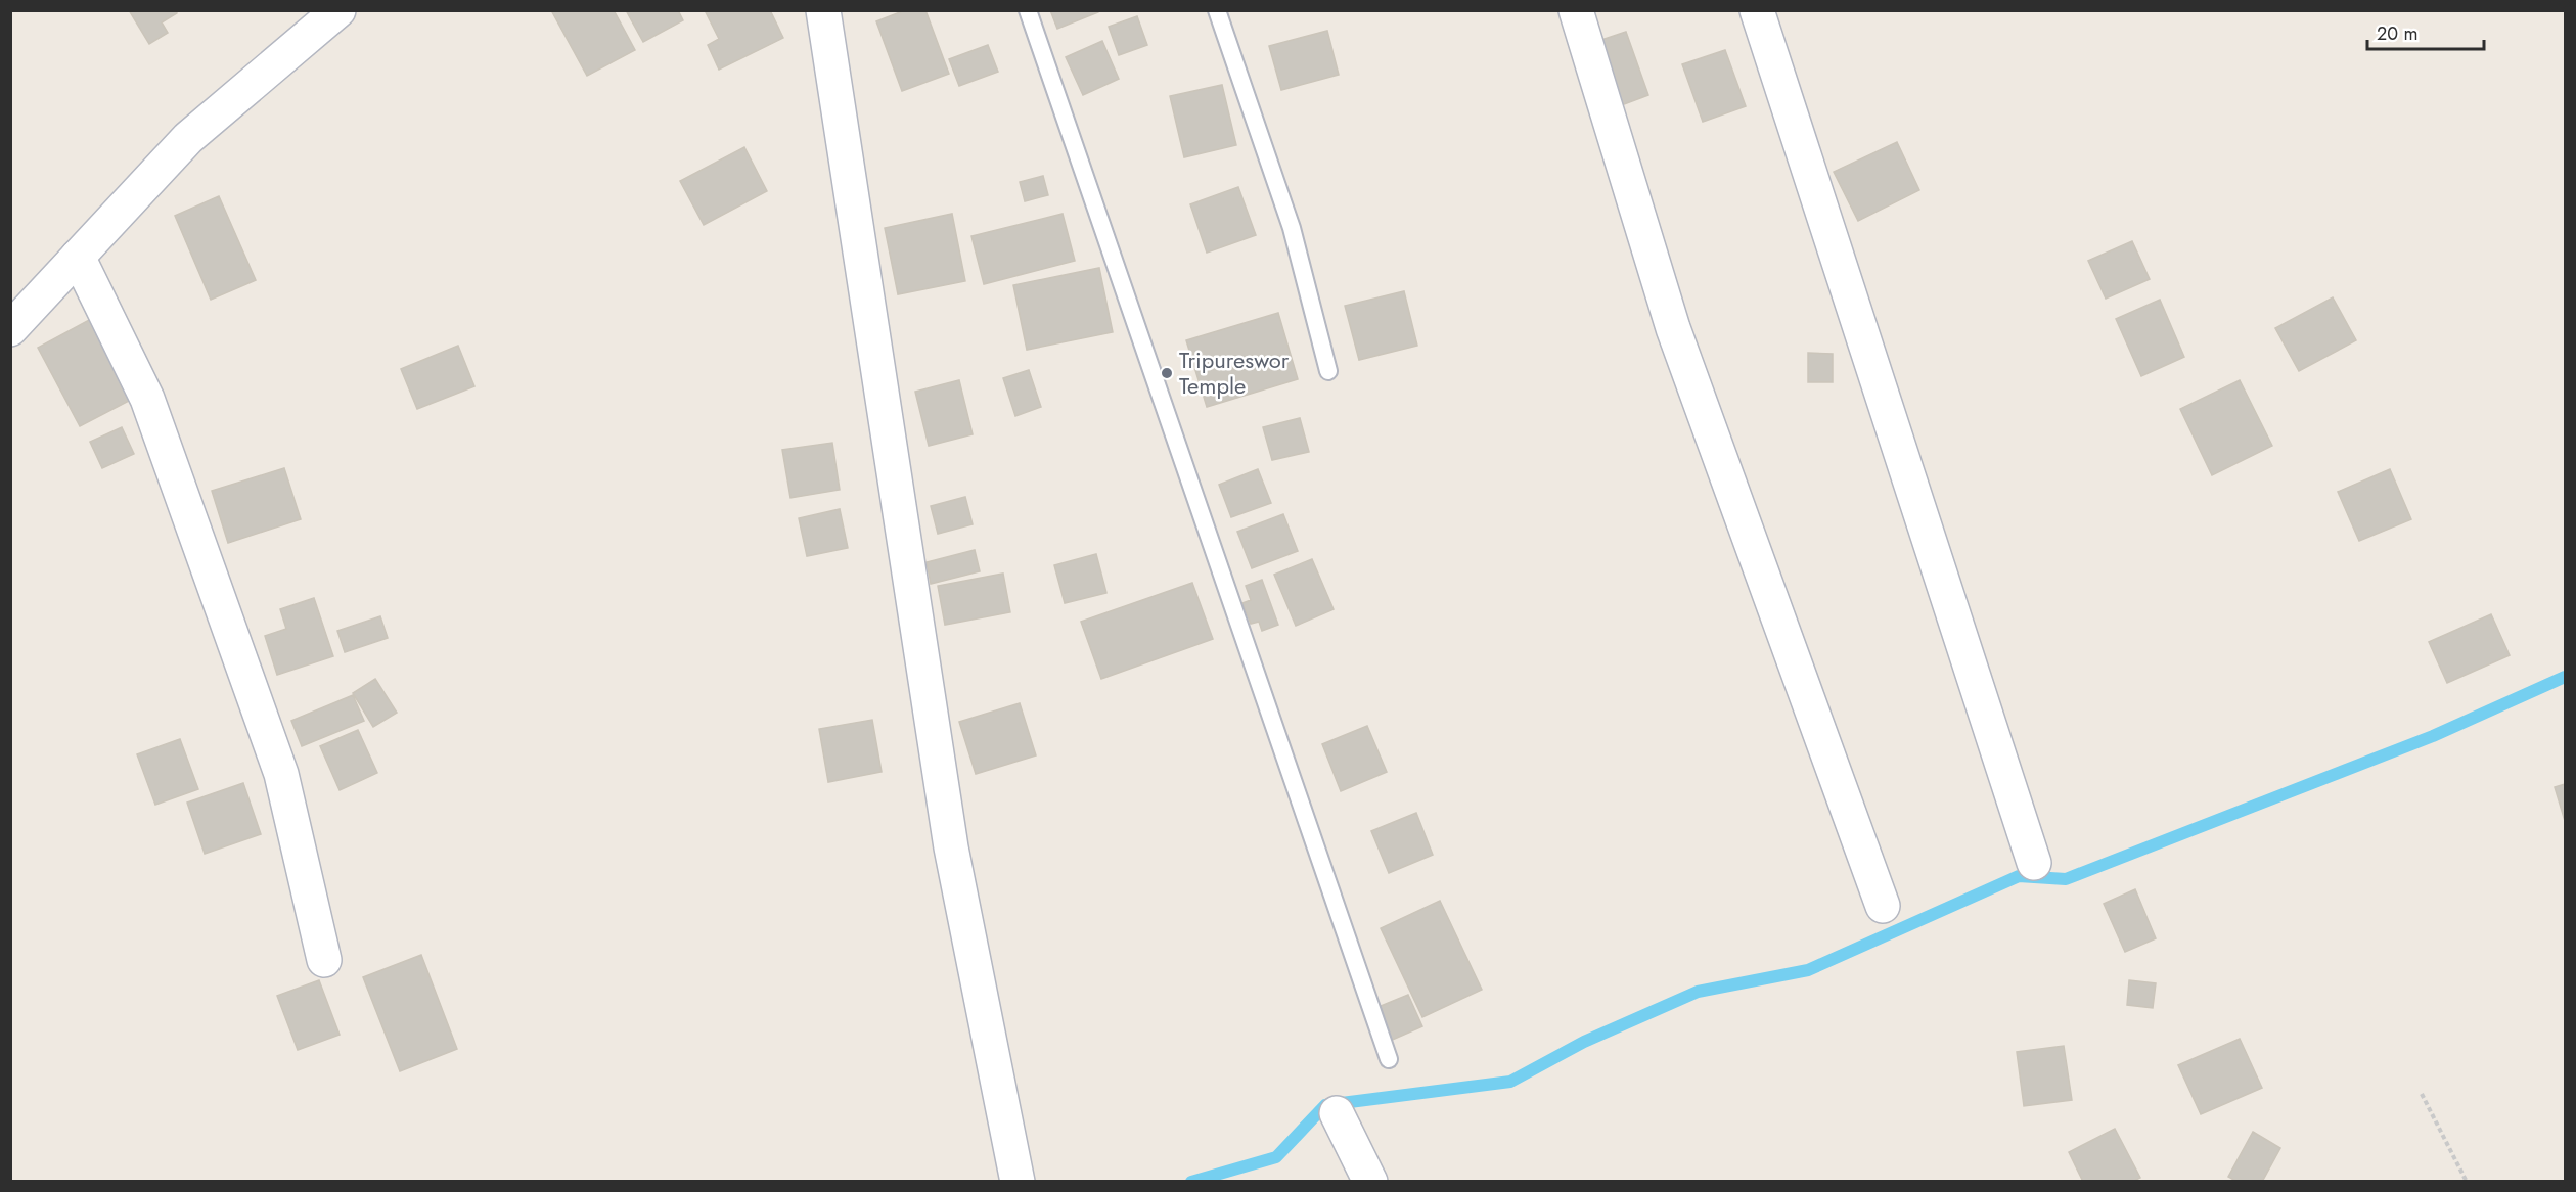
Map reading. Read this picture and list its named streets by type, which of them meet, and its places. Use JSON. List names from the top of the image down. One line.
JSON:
{"places":["Tripureswor Temple"],"scale_bar":"20 m"}
